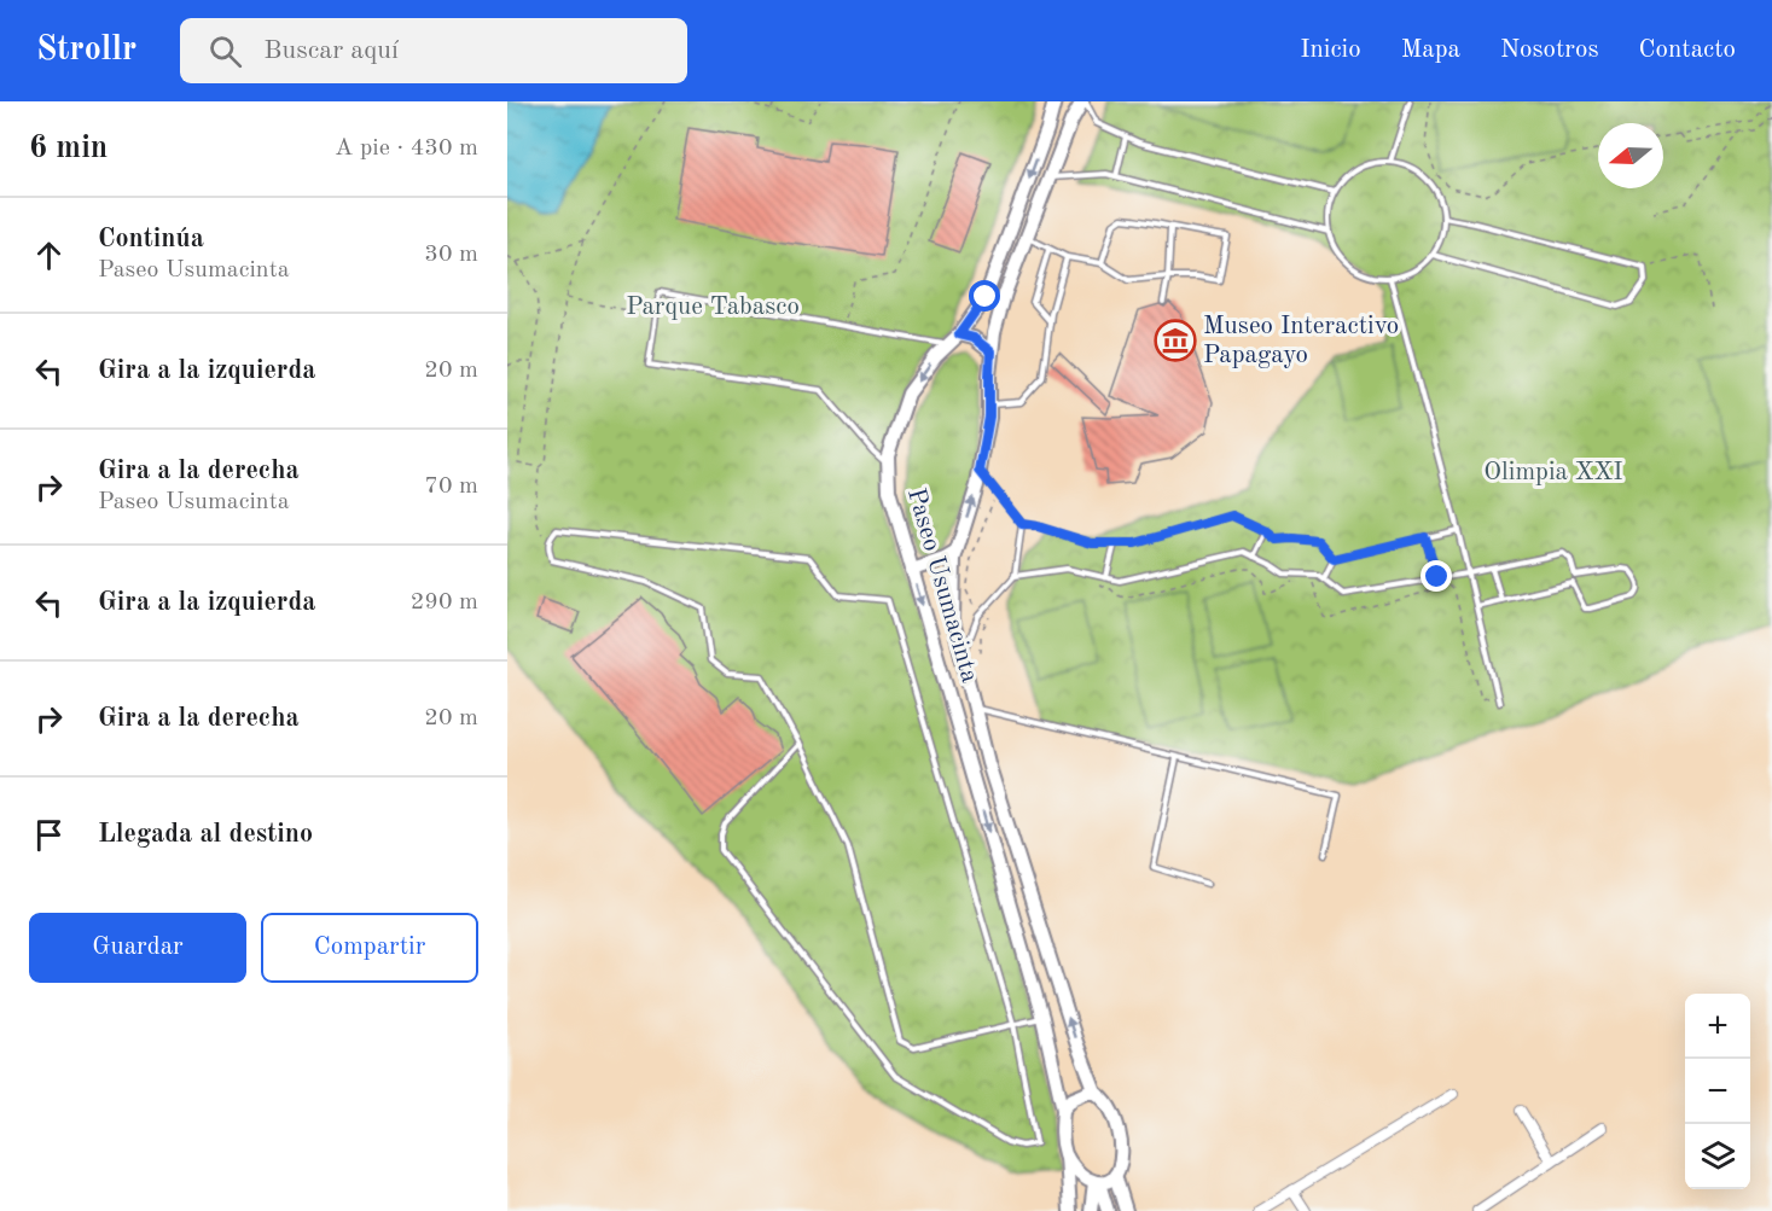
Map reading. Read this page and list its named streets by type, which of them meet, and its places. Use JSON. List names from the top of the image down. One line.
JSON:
{"streets":{"main road":["Paseo Usumacinta"]},"parks":["Parque Tabasco","Olimpia XXI"],"places":{"museum":["Museo Interactivo Papagayo"]},"north":"left","page":{"header":"Strollr","search":"Buscar aquí","nav":["Inicio","Mapa","Nosotros","Contacto"],"heading":["6 min","A pie · 430 m"],"list":[["Continúa","Paseo Usumacinta","30 m"],["Gira a la izquierda","20 m"],["Gira a la derecha","Paseo Usumacinta","70 m"],["Gira a la izquierda","290 m"],["Gira a la derecha","20 m"],"Llegada al destino"],"buttons":["Guardar","Compartir"],"map_buttons":["+","−"]}}
